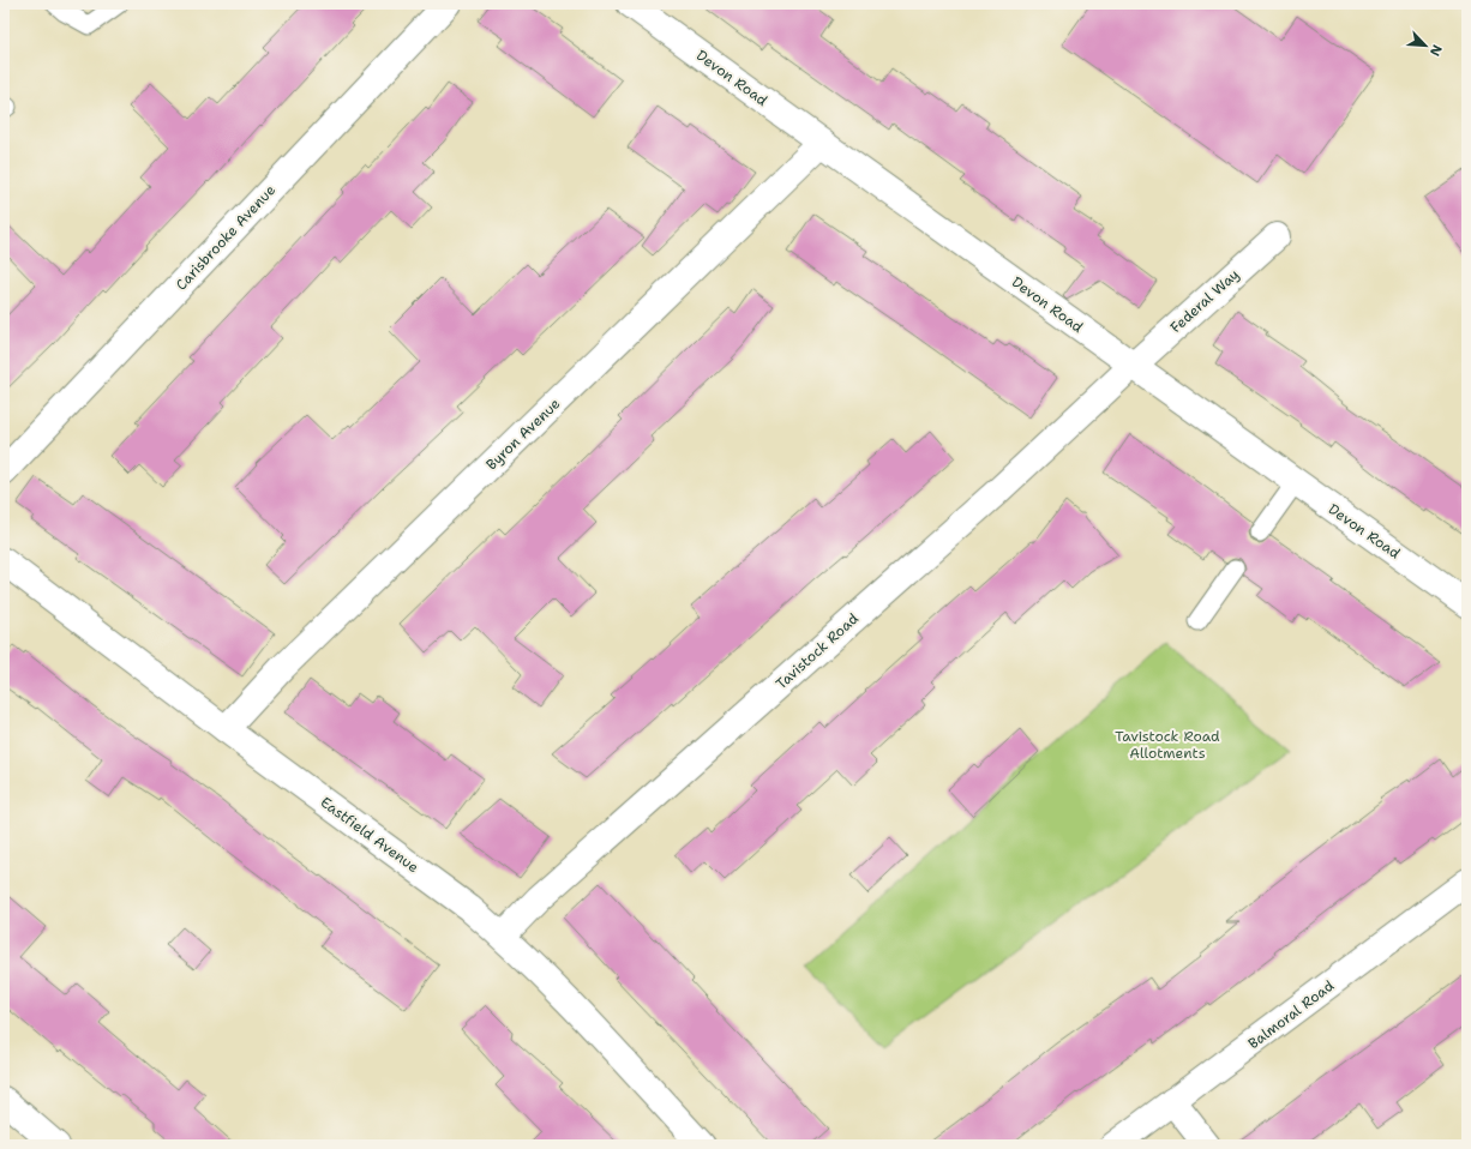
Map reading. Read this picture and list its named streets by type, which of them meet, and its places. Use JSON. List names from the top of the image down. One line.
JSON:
{"streets":{"street":["Devon Road","Carisbrooke Avenue","Federal Way","Byron Avenue","Tavistock Road","Eastfield Avenue","Balmoral Road"]},"crossings":[["Devon Road","Federal Way"],["Devon Road","Byron Avenue"],["Devon Road","Tavistock Road"],["Federal Way","Tavistock Road"],["Byron Avenue","Eastfield Avenue"],["Tavistock Road","Eastfield Avenue"]],"parks":["Tavistock Road Allotments"],"north":"bottom right"}
